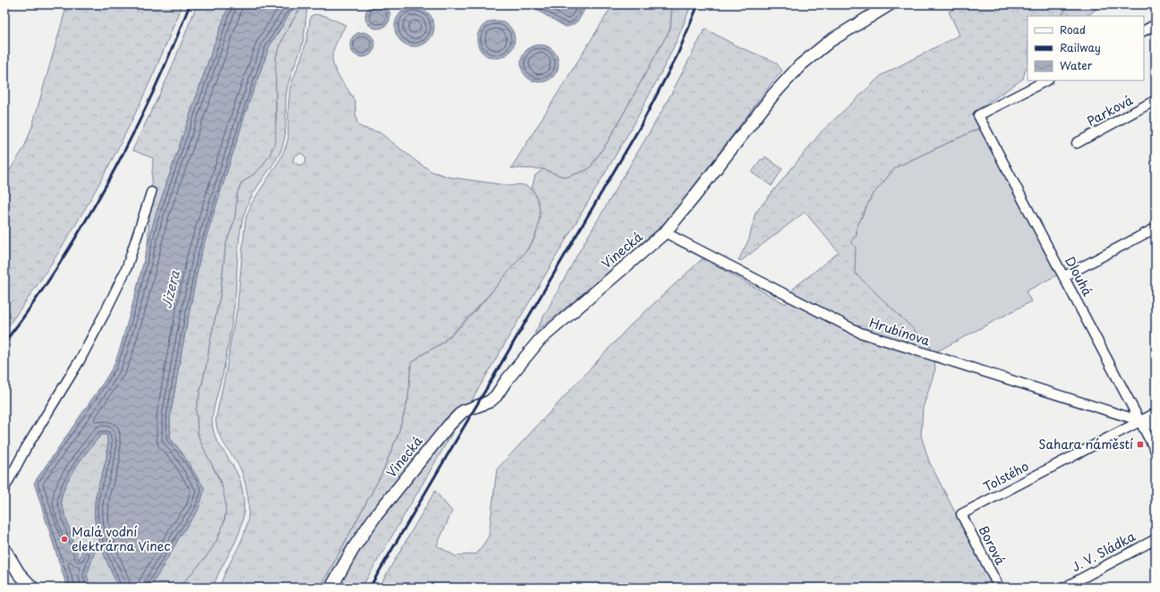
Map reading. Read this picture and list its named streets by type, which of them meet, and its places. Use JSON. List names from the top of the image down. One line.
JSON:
{"streets":{"street":["Parková","Vinecká","Dlouhá","Hrubínova","Tolstého","Borová","J. V. Sládka"]},"crossings":[["Vinecká","Hrubínova"],["Dlouhá","Hrubínova"],["Dlouhá","Tolstého"],["Hrubínova","Tolstého"],["Tolstého","Borová"]],"water":["Jizera"],"places":{"transit":["Sahara náměstí"],"other":["Malá vodní elektrárna Vinec"]},"legend":["Road","Railway","Water"]}
